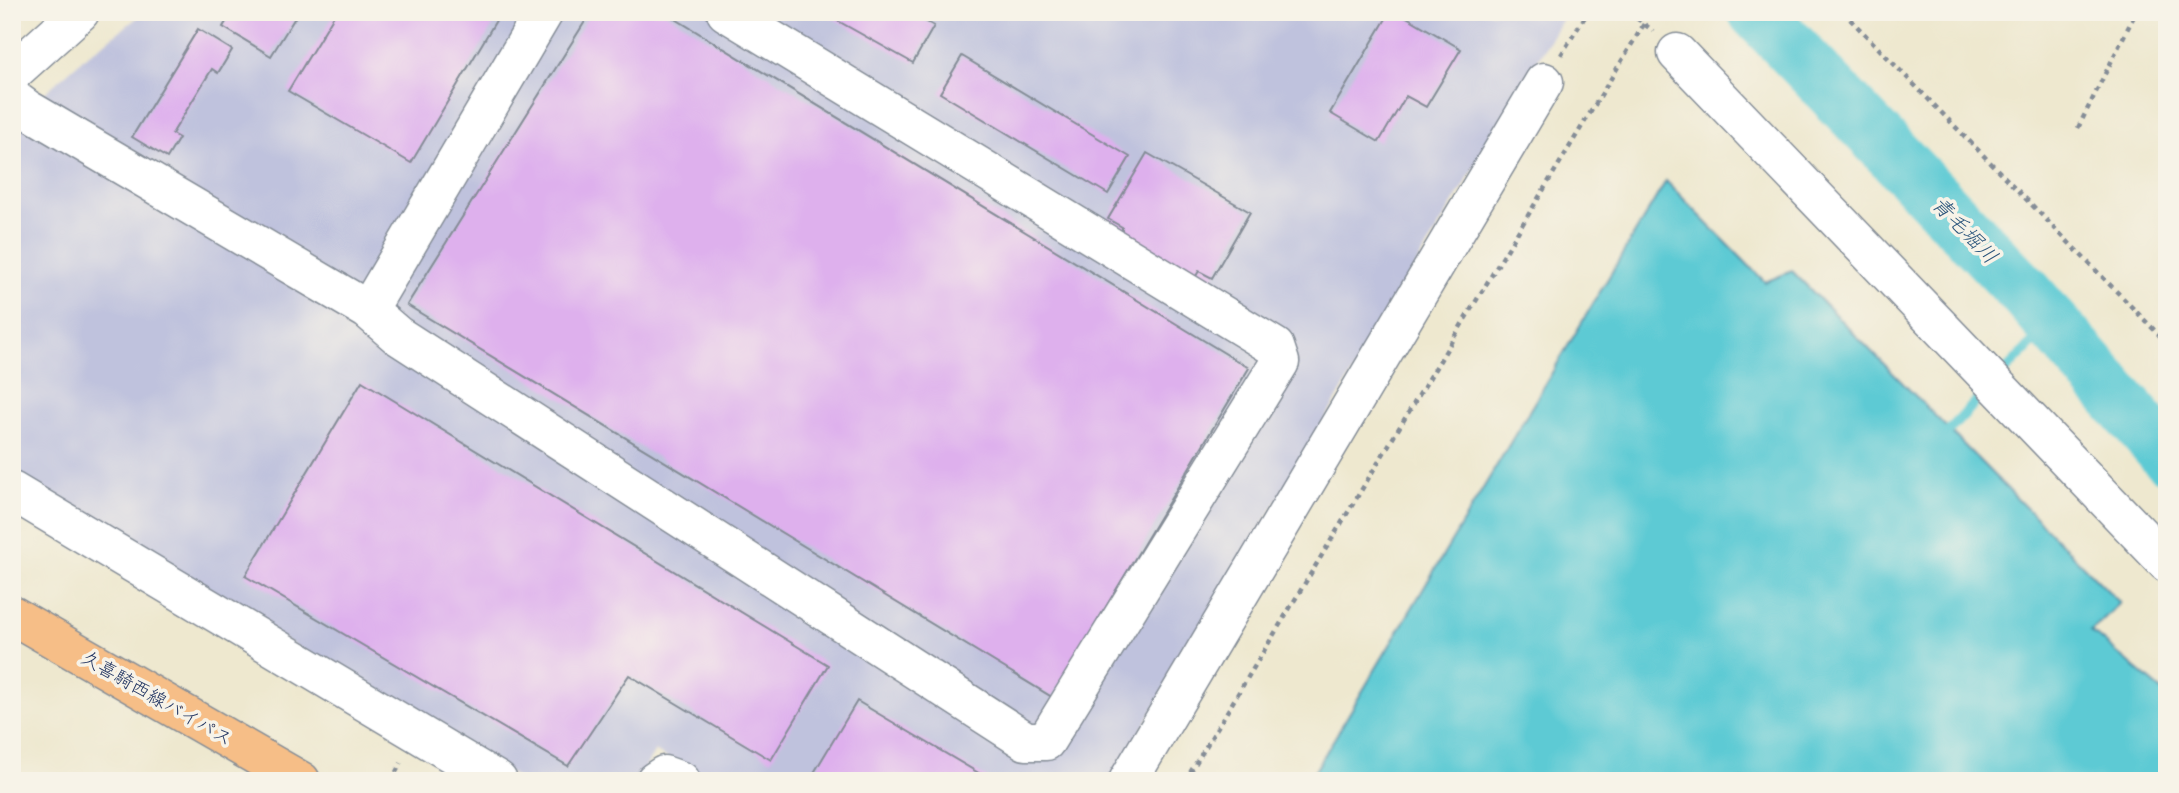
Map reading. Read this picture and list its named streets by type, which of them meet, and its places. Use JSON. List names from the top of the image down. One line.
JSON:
{"streets":{"main road":["久喜騎西線バイパス"]},"water":["青毛堀川"]}
